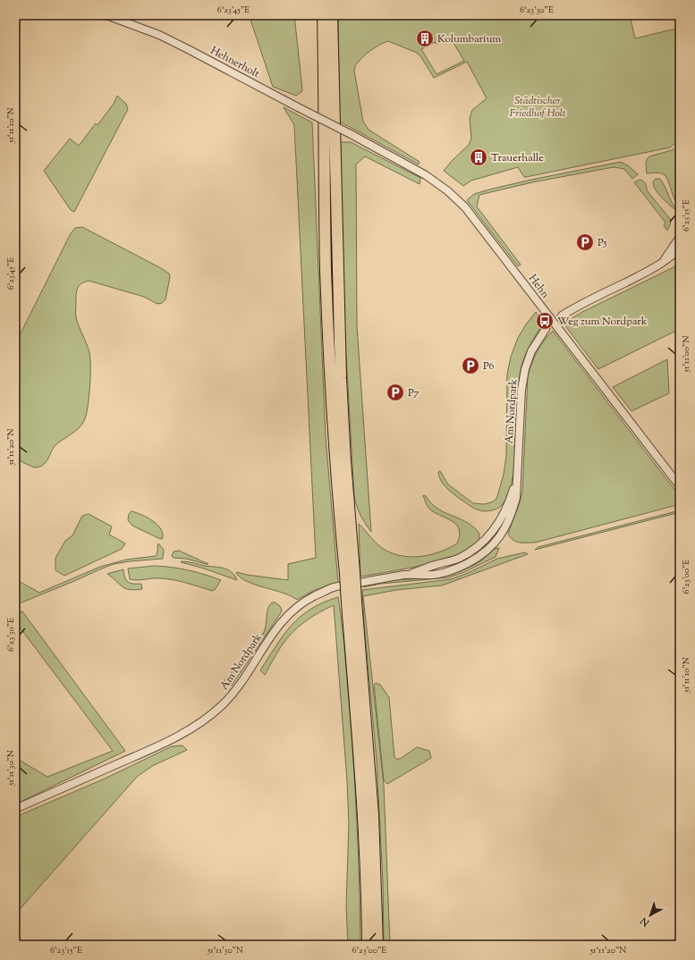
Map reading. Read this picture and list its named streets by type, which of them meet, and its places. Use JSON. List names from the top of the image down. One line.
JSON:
{"streets":{"street":["Hehnerholt","Hehn","Am Nordpark"]},"crossings":[["Hehnerholt","Hehn"]],"parks":["Städtischer Friedhof Holt"],"places":{"building":["Kolumbarium","Trauerhalle"],"parking":["P5","P6","P7"],"bus stop":["Weg zum Nordpark"]},"north":"bottom left","coordinates":["6°23'45\"E","6°23'30\"E","51°11'10\"N","6°23'15\"E","51°11'00\"N","51°11'20\"N","6°23'00\"E","51°11'30\"N"]}
